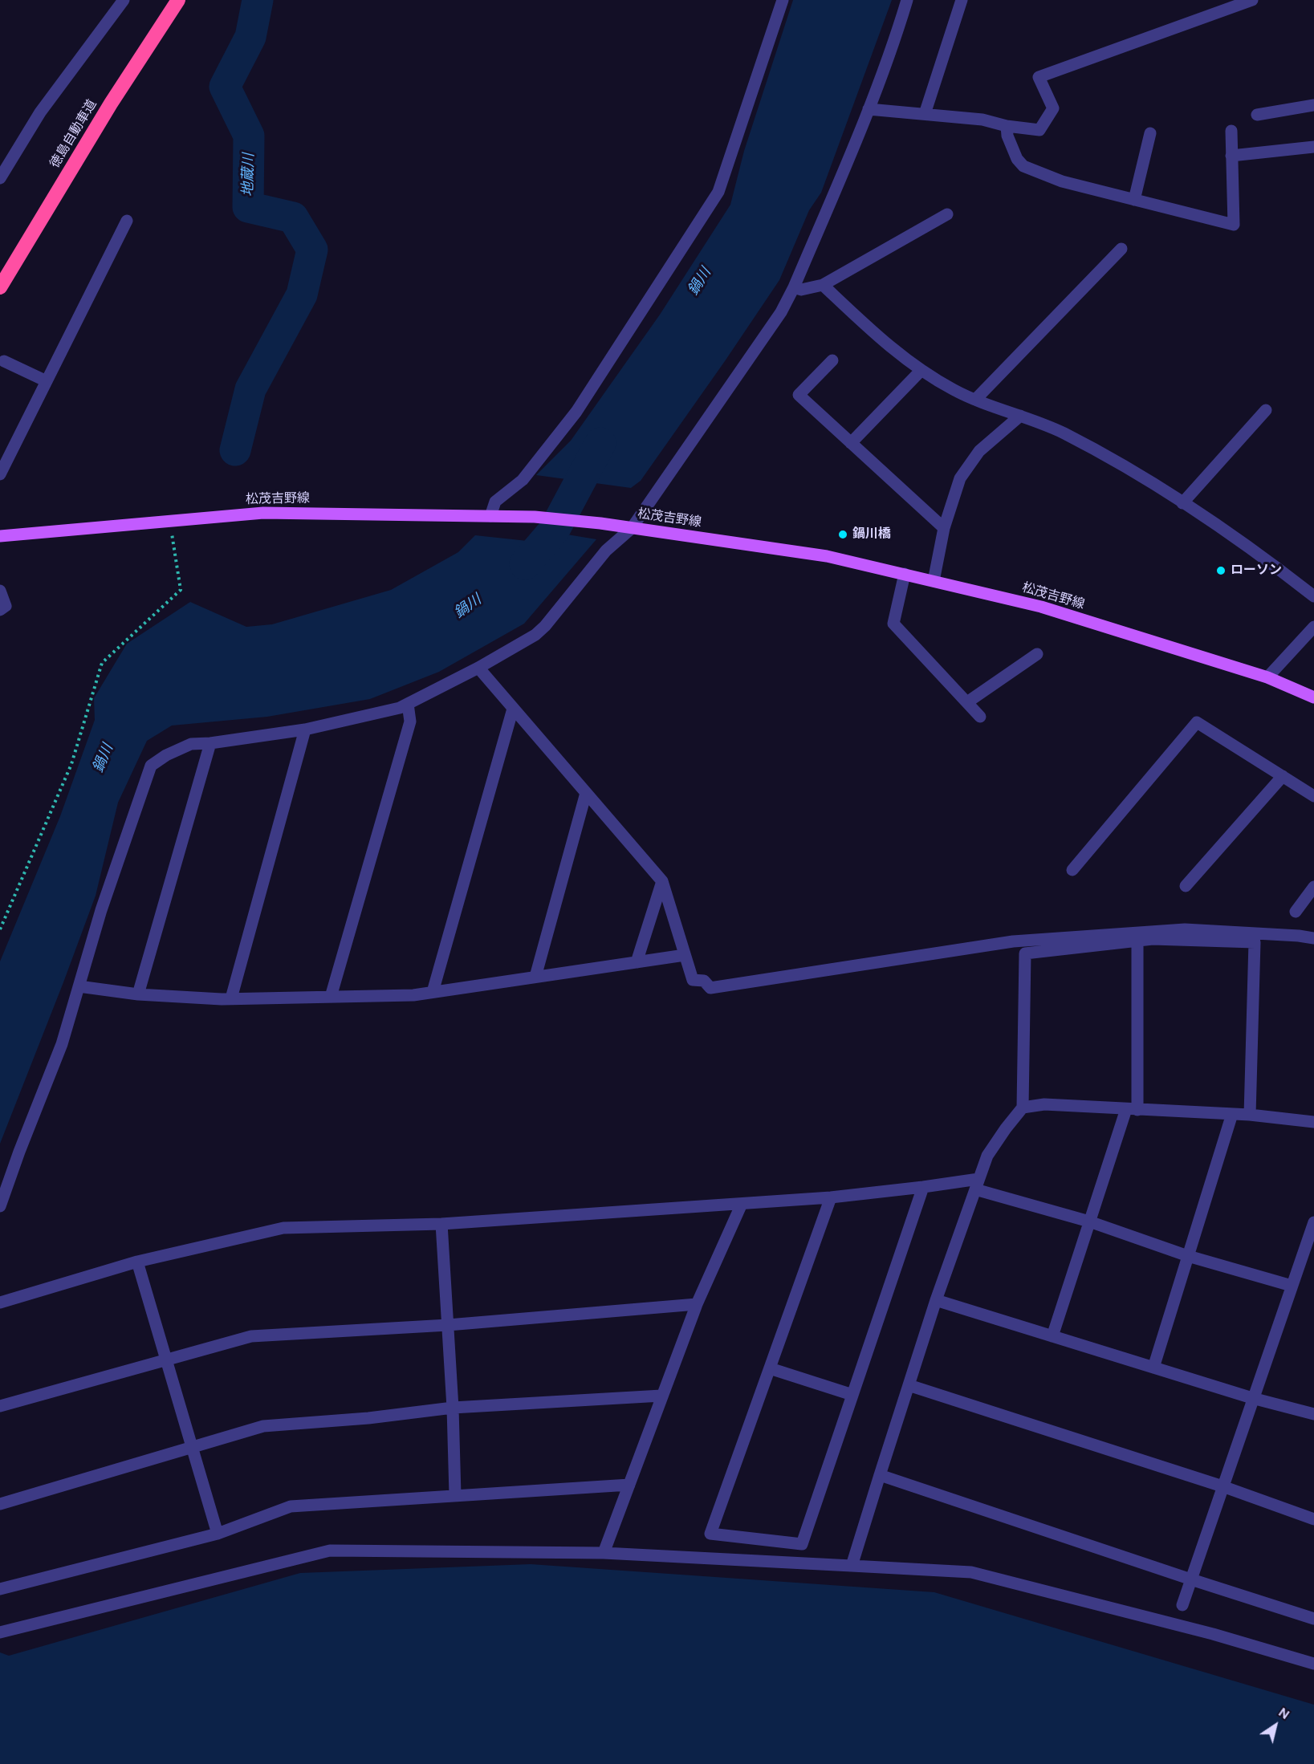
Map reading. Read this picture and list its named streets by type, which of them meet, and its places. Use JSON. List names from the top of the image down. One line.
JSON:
{"streets":{"highway":["徳島自動車道"],"main road":["松茂吉野線"]},"water":["地蔵川","鍋川"],"places":["鍋川橋","ローソン"],"north":"top right"}
